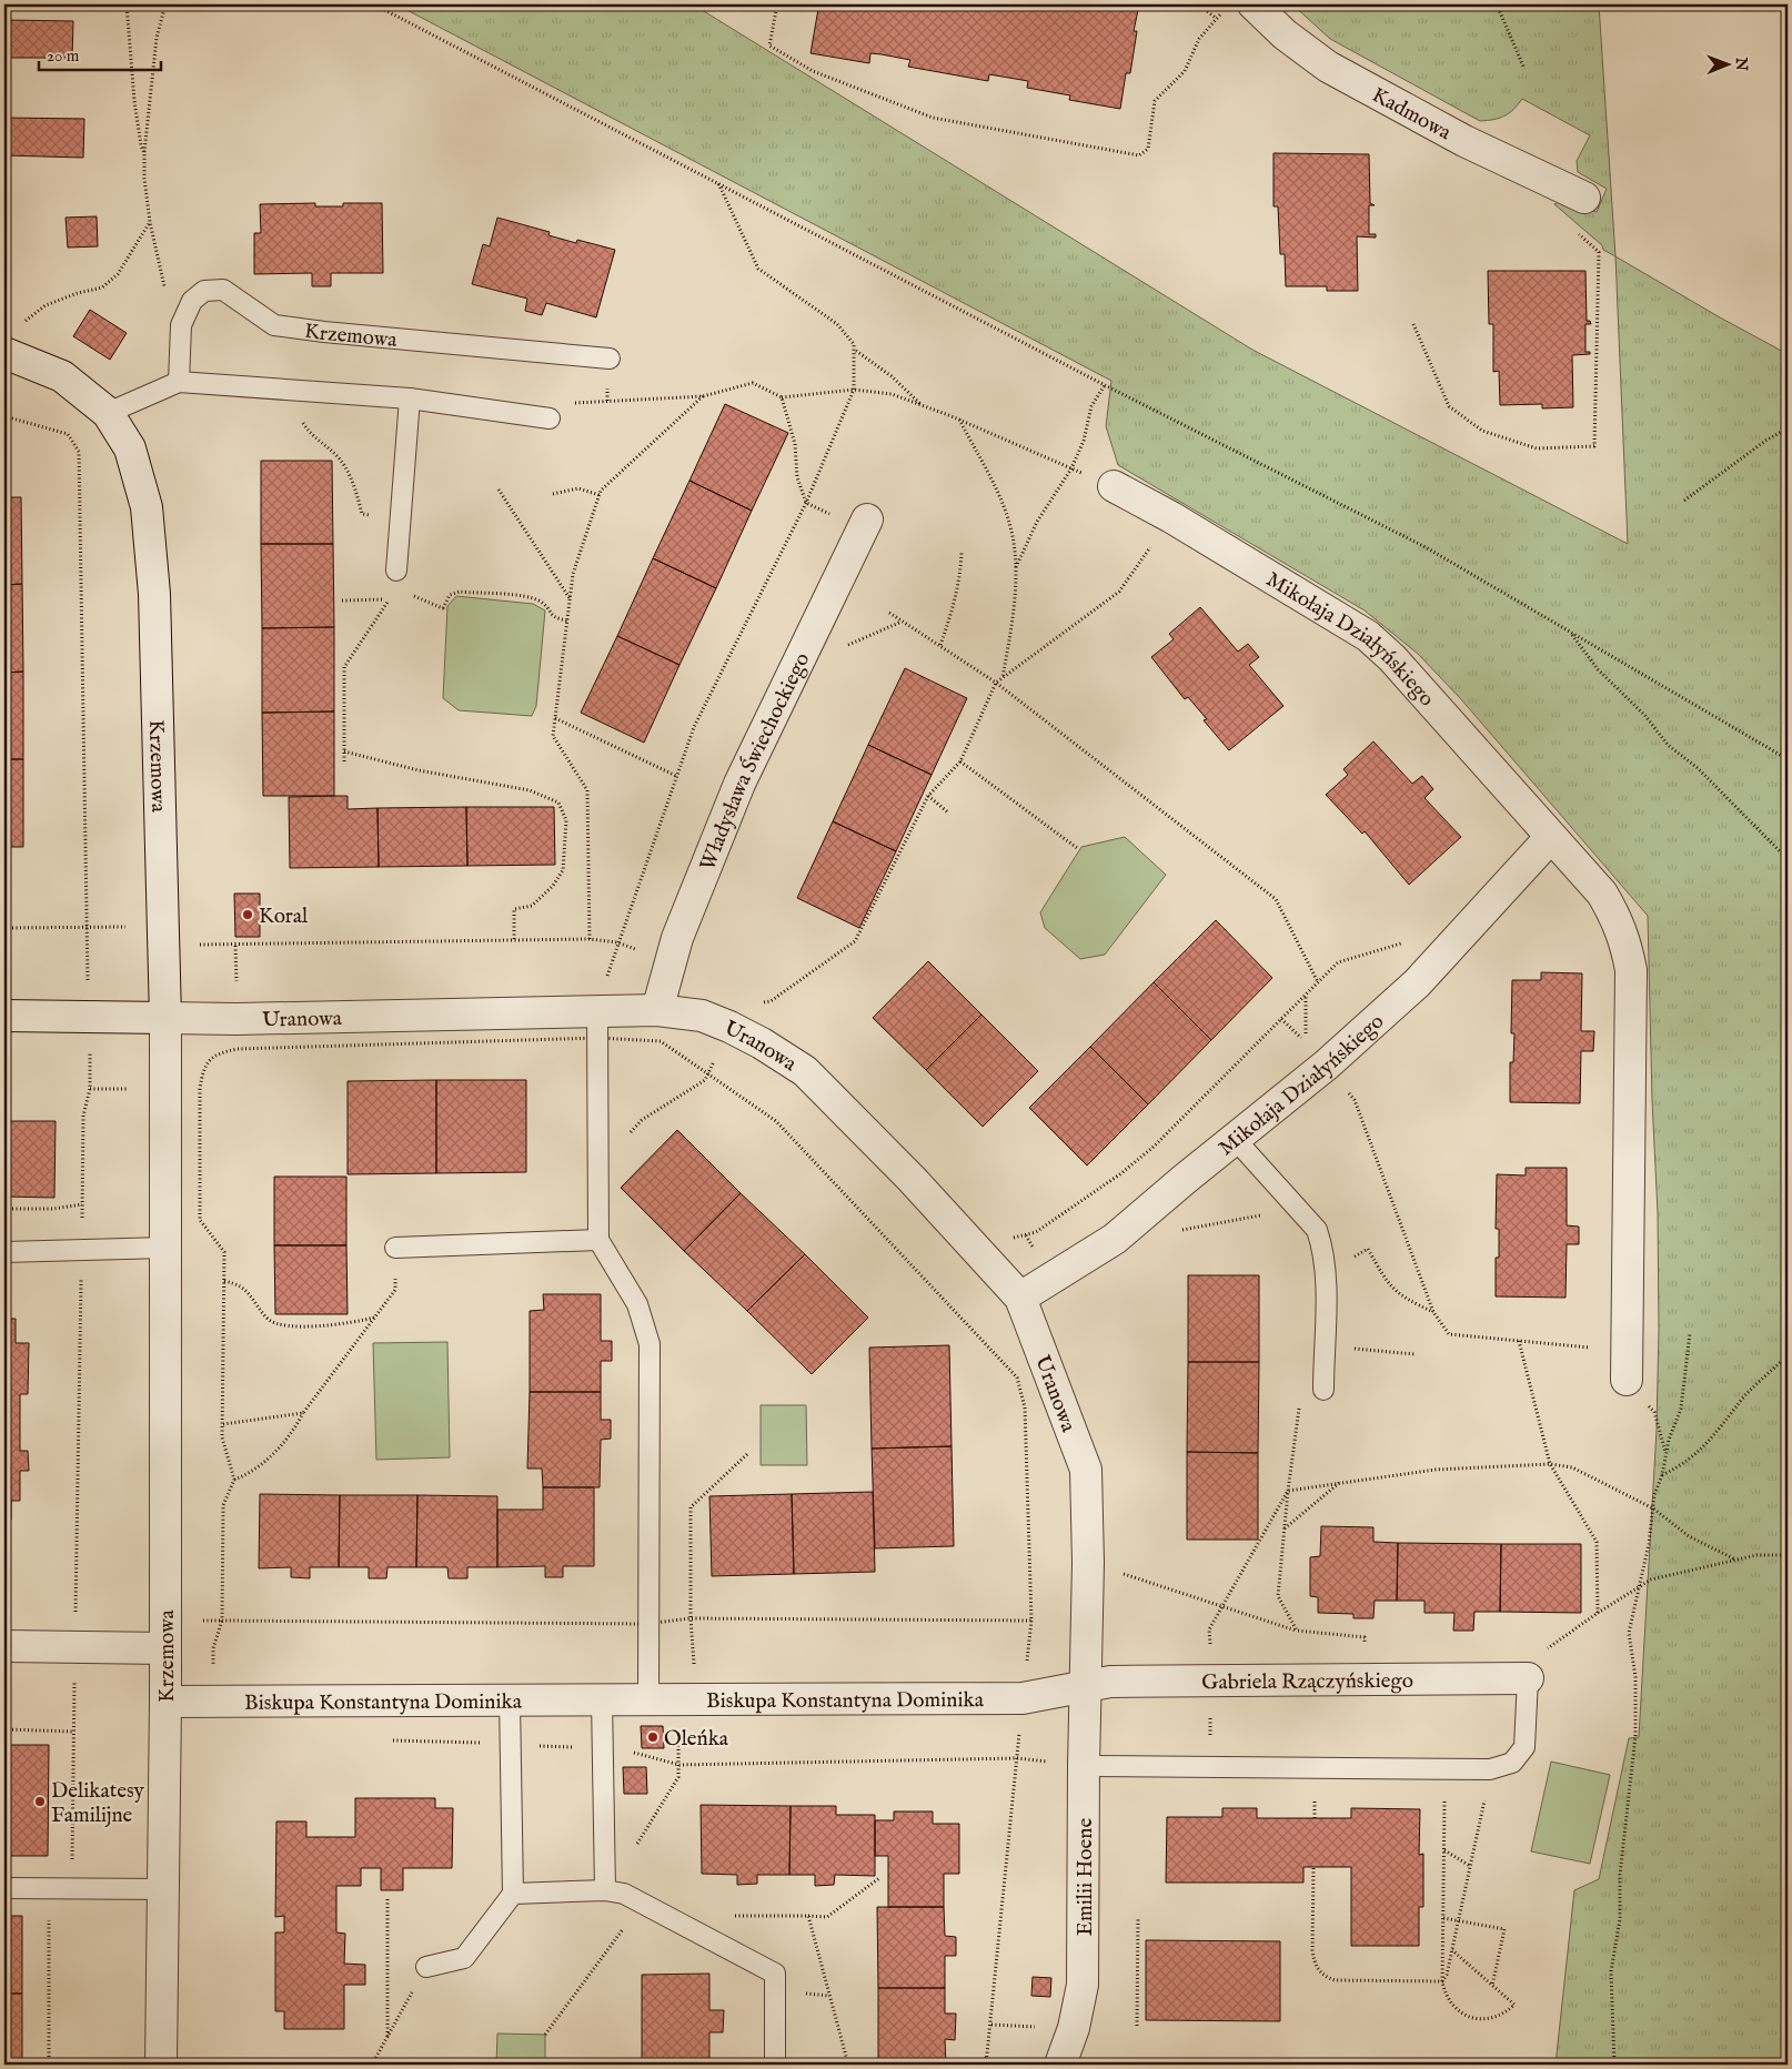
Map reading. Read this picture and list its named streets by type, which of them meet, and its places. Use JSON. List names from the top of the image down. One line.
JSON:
{"streets":{"street":["Kadmowa","Krzemowa","Mikołaja Działyńskiego","Władysława Świechockiego","Uranowa","Gabriela Rzączyńskiego","Biskupa Konstantyna Dominika","Emilii Hoene"]},"crossings":[["Krzemowa","Uranowa"],["Krzemowa","Biskupa Konstantyna Dominika"],["Mikołaja Działyńskiego","Uranowa"],["Władysława Świechockiego","Uranowa"],["Uranowa","Gabriela Rzączyńskiego"],["Uranowa","Biskupa Konstantyna Dominika"],["Uranowa","Emilii Hoene"],["Gabriela Rzączyńskiego","Biskupa Konstantyna Dominika"],["Gabriela Rzączyńskiego","Emilii Hoene"],["Biskupa Konstantyna Dominika","Emilii Hoene"]],"places":["Koral","Oleńka","Delikatesy Familijne"],"scale_bar":"20 m","north":"right"}
